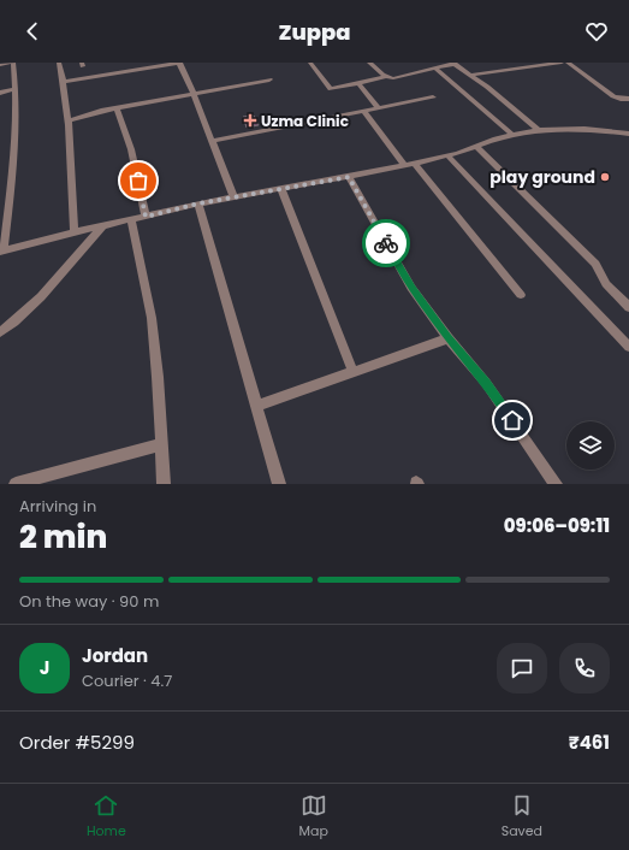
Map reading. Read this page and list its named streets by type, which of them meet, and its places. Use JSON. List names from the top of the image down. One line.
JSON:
{"places":{"health":["Uzma Clinic"],"other":["play ground"]},"page":{"header":"Zuppa","heading":["2 min","Arriving in","09:06–09:11"],"panel":["Jordan","Courier · 4.7","Order #5299","₹461"],"bar":"On the way · 90 m","round":"J","tabs":["Home","Map","Saved"]}}
